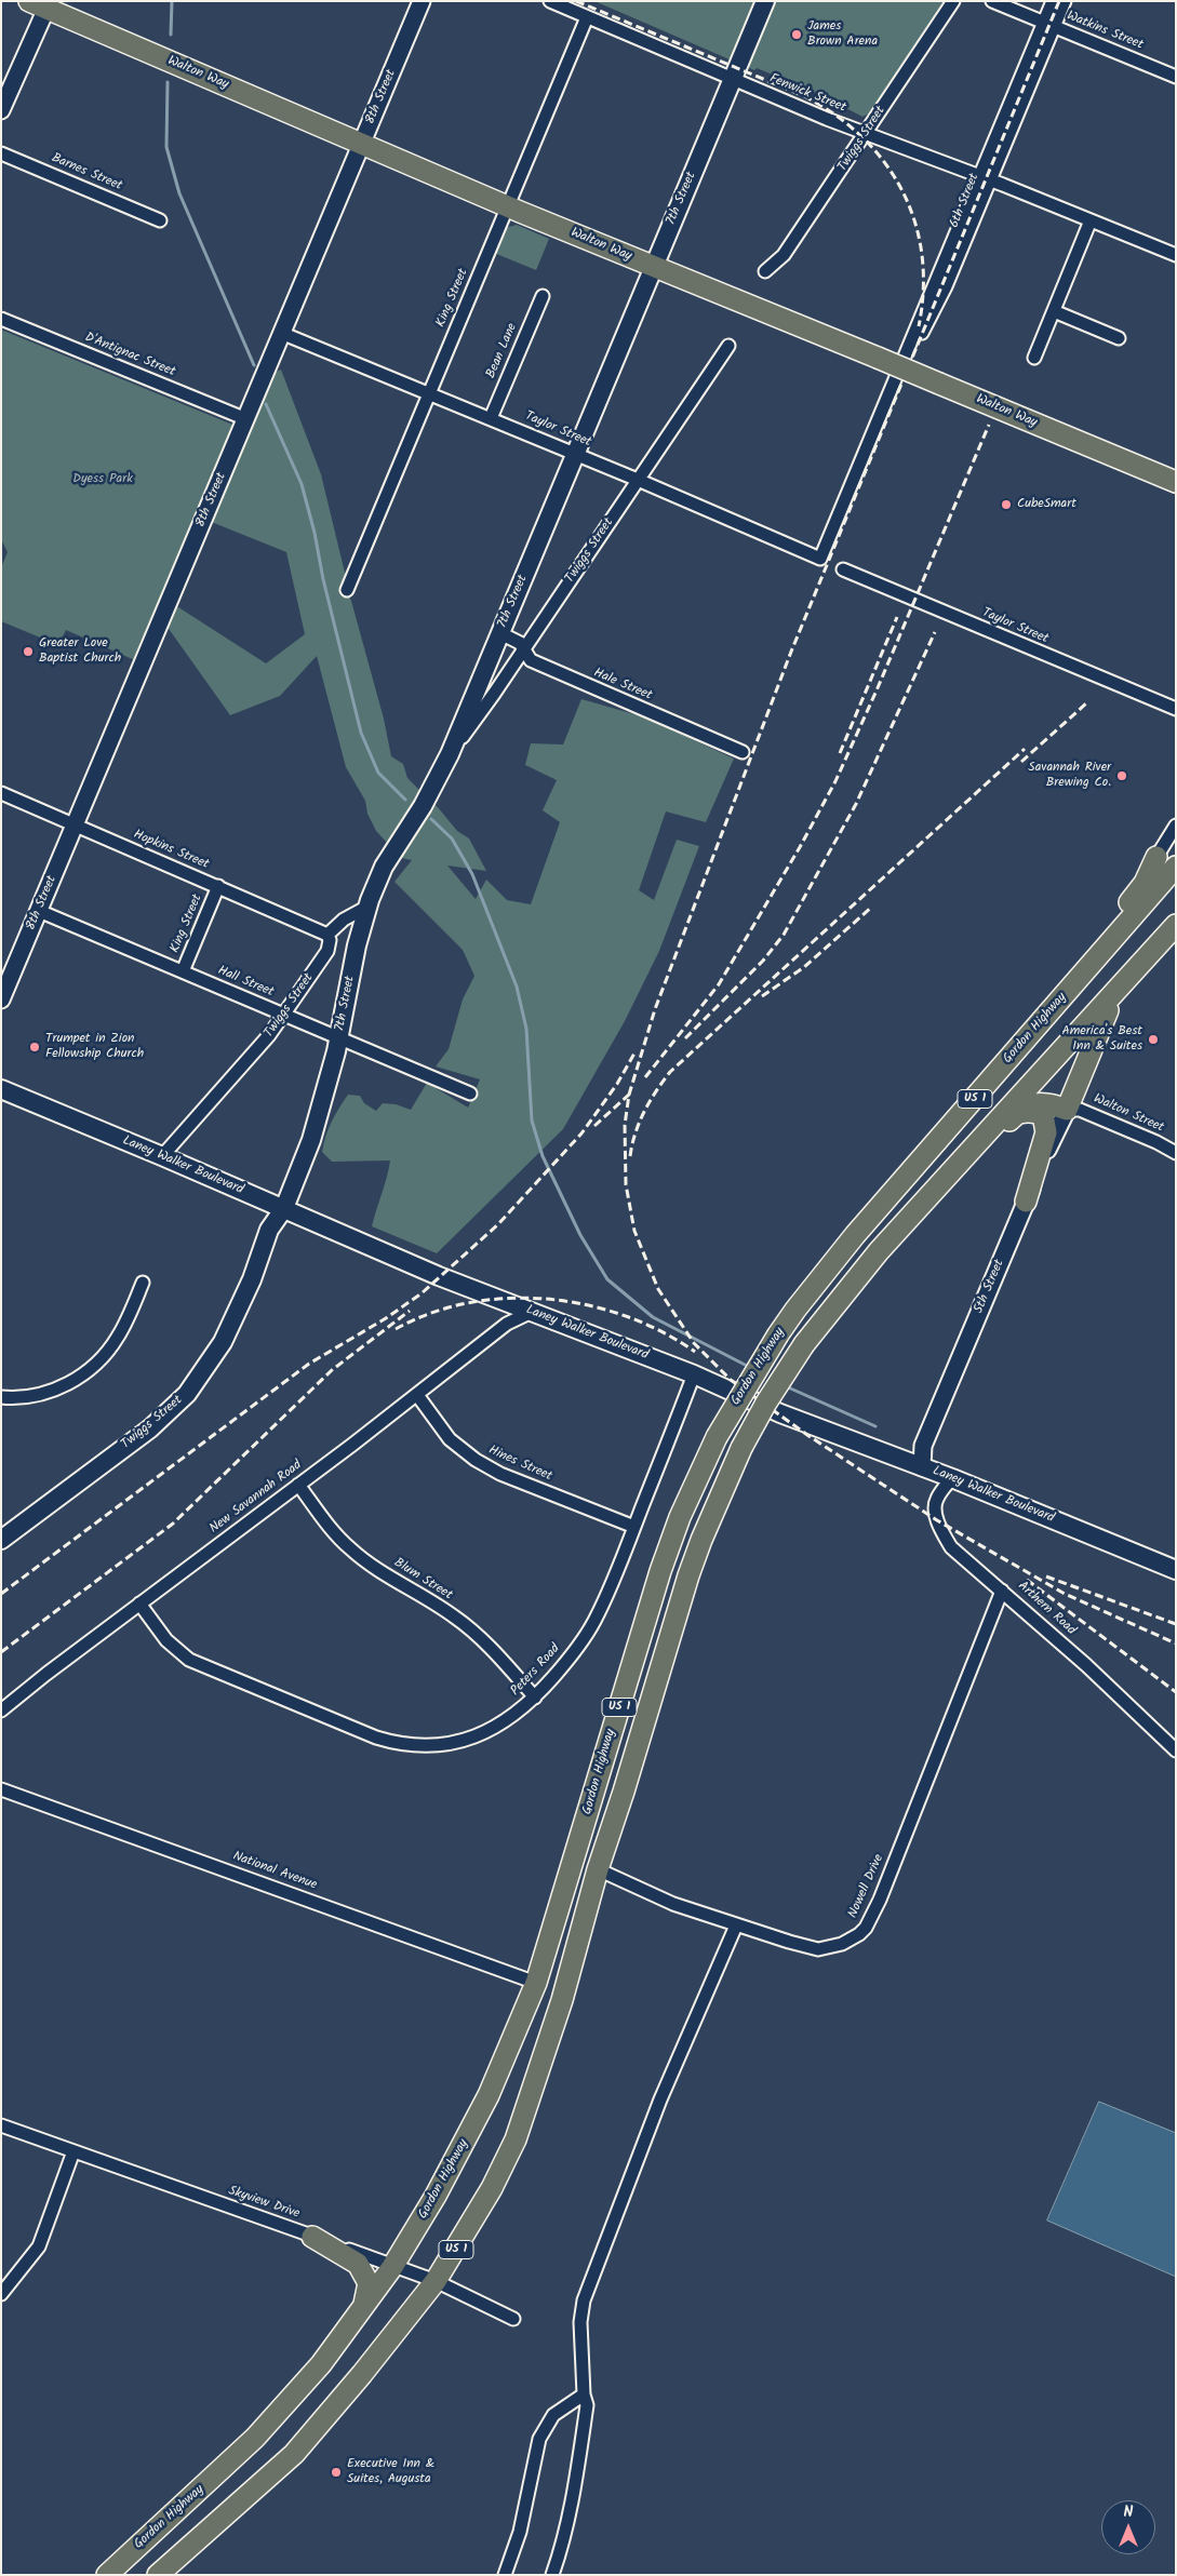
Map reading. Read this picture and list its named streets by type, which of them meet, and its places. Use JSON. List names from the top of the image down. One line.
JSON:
{"streets":{"main road":["Walton Way","Twiggs Street","7th Street","Gordon Highway","US 1","Laney Walker Boulevard"],"street":["Watkins Street","Fenwick Street","8th Street","Barnes Street","6th Street","King Street","Bean Lane","D'Antignac Street","Taylor Street","Hale Street","Hopkins Street","Hall Street","Walton Street","5th Street","Hines Street","New Savannah Road","Blum Street","Arthern Road","Peters Road","National Avenue","Nowell Drive","Skyview Drive"]},"crossings":[["Watkins Street","6th Street"],["Walton Way","8th Street"],["Walton Way","7th Street"],["Walton Way","King Street"],["Fenwick Street","Twiggs Street"],["Fenwick Street","7th Street"],["Fenwick Street","6th Street"],["Fenwick Street","King Street"],["8th Street","D'Antignac Street"],["8th Street","Taylor Street"],["8th Street","Hopkins Street"],["8th Street","Hall Street"],["Twiggs Street","7th Street"],["Twiggs Street","Taylor Street"],["Twiggs Street","Hale Street"],["Twiggs Street","Hopkins Street"],["Twiggs Street","Hall Street"],["Twiggs Street","Laney Walker Boulevard"],["7th Street","Taylor Street"],["7th Street","Hale Street"],["7th Street","Hall Street"],["7th Street","Laney Walker Boulevard"],["6th Street","Taylor Street"],["King Street","Taylor Street"],["King Street","Hopkins Street"],["King Street","Hall Street"],["Bean Lane","Taylor Street"],["Gordon Highway","National Avenue"],["Gordon Highway","Nowell Drive"],["Gordon Highway","Skyview Drive"],["Walton Street","5th Street"],["Laney Walker Boulevard","5th Street"],["Laney Walker Boulevard","New Savannah Road"],["Laney Walker Boulevard","Arthern Road"],["Laney Walker Boulevard","Peters Road"],["Hines Street","New Savannah Road"],["Hines Street","Peters Road"],["New Savannah Road","Blum Street"],["New Savannah Road","Peters Road"],["Blum Street","Peters Road"],["Arthern Road","Nowell Drive"]],"parks":["Dyess Park"],"places":["James Brown Arena","CubeSmart","Greater Love Baptist Church","Savannah River Brewing Co.","America's Best Inn & Suites","Trumpet in Zion Fellowship Church","Executive Inn & Suites, Augusta"],"north":"top"}
